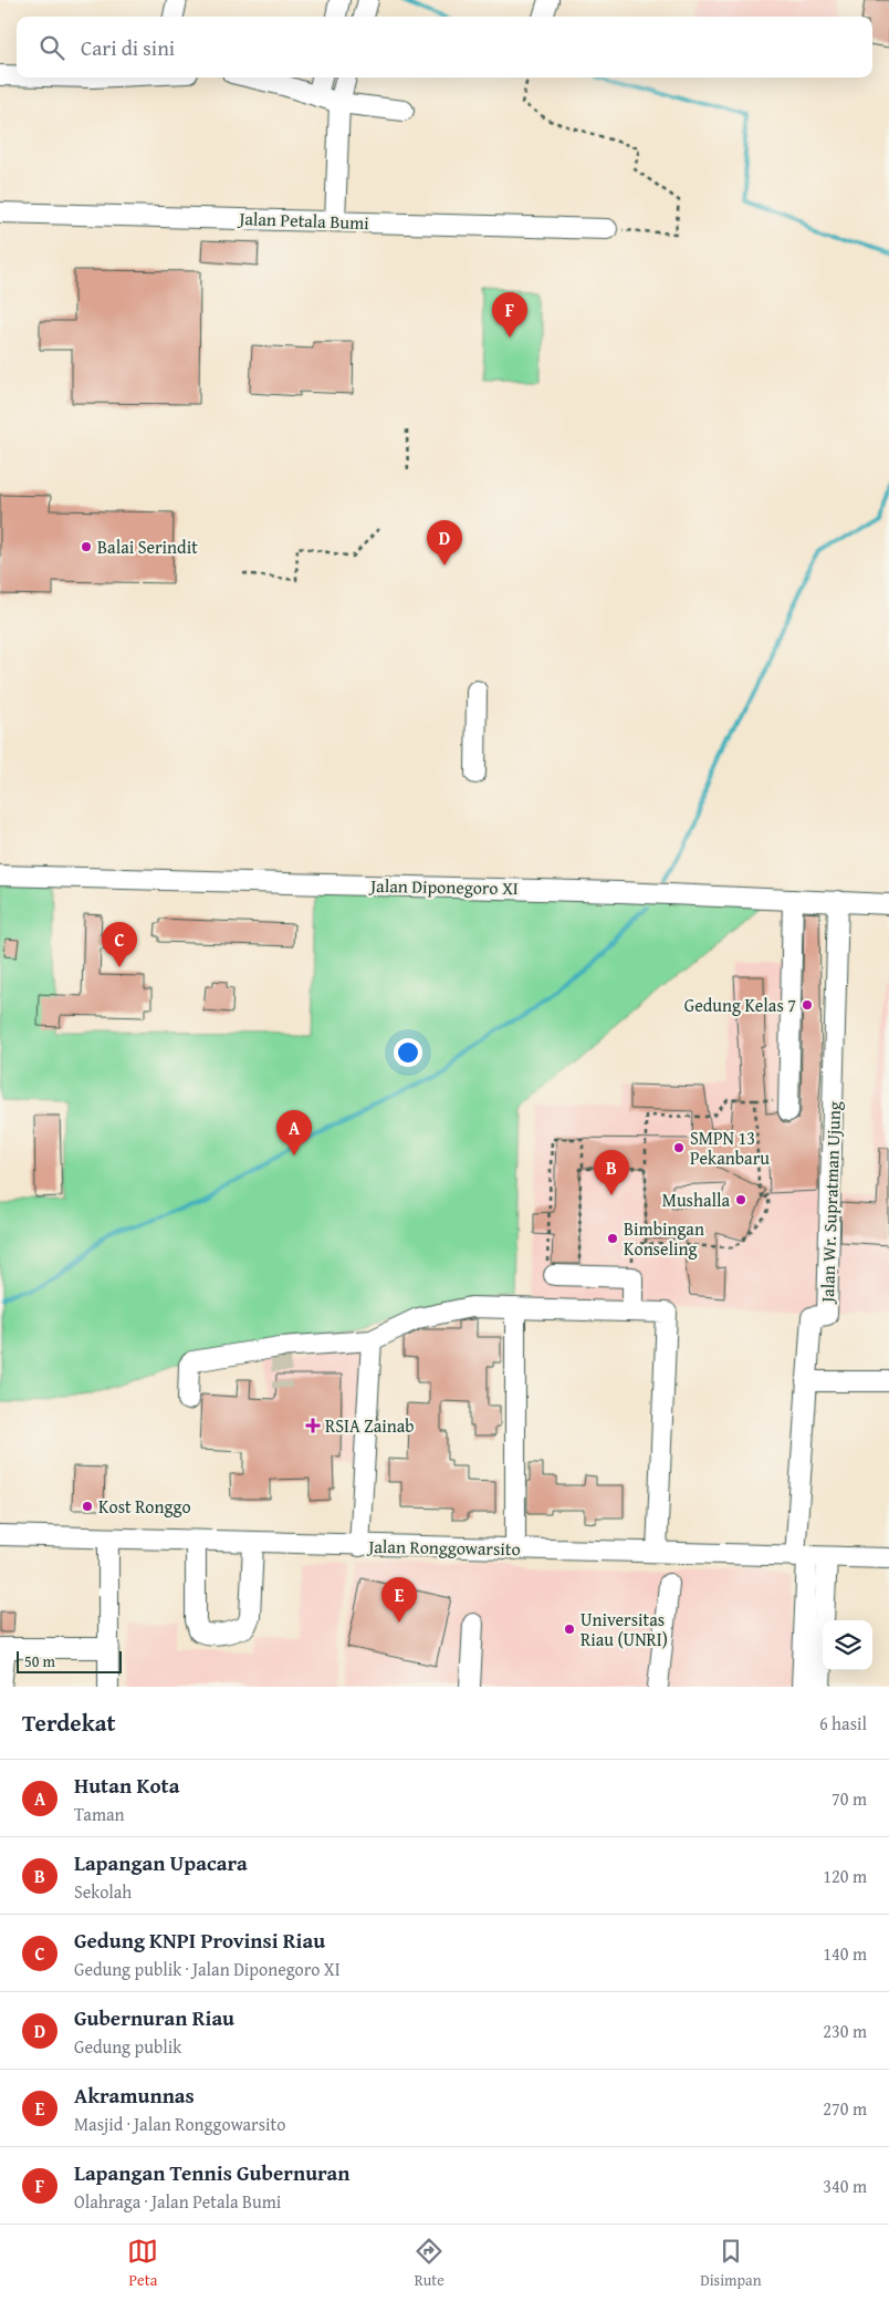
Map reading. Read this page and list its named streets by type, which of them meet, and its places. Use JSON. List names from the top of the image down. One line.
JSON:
{"streets":{"street":["Jalan Petala Bumi","Jalan Diponegoro XI","Jalan Wr. Supratman Ujung","Jalan Ronggowarsito"]},"crossings":[["Jalan Diponegoro XI","Jalan Wr. Supratman Ujung"],["Jalan Wr. Supratman Ujung","Jalan Ronggowarsito"]],"places":{"other":["Balai Serindit","Gedung Kelas 7","SMPN 13 Pekanbaru","Mushalla","Bimbingan Konseling","Kost Ronggo","Universitas Riau (UNRI)"],"health":["RSIA Zainab"]},"scale_bar":"50 m","page":{"search":"Cari di sini","pins":["F","D","C","A","B","E"],"scale":"50 m","heading":["Terdekat","6 hasil"],"list":[{"mark":"A","name":"Hutan Kota","note":"Taman","value":"70 m"},{"mark":"B","name":"Lapangan Upacara","note":"Sekolah","value":"120 m"},{"mark":"C","name":"Gedung KNPI Provinsi Riau","note":"Gedung publik · Jalan Diponegoro XI","value":"140 m"},{"mark":"D","name":"Gubernuran Riau","note":"Gedung publik","value":"230 m"},{"mark":"E","name":"Akramunnas","note":"Masjid · Jalan Ronggowarsito","value":"270 m"},{"mark":"F","name":"Lapangan Tennis Gubernuran","note":"Olahraga · Jalan Petala Bumi","value":"340 m"}],"nav":["Peta","Rute","Disimpan"]}}
